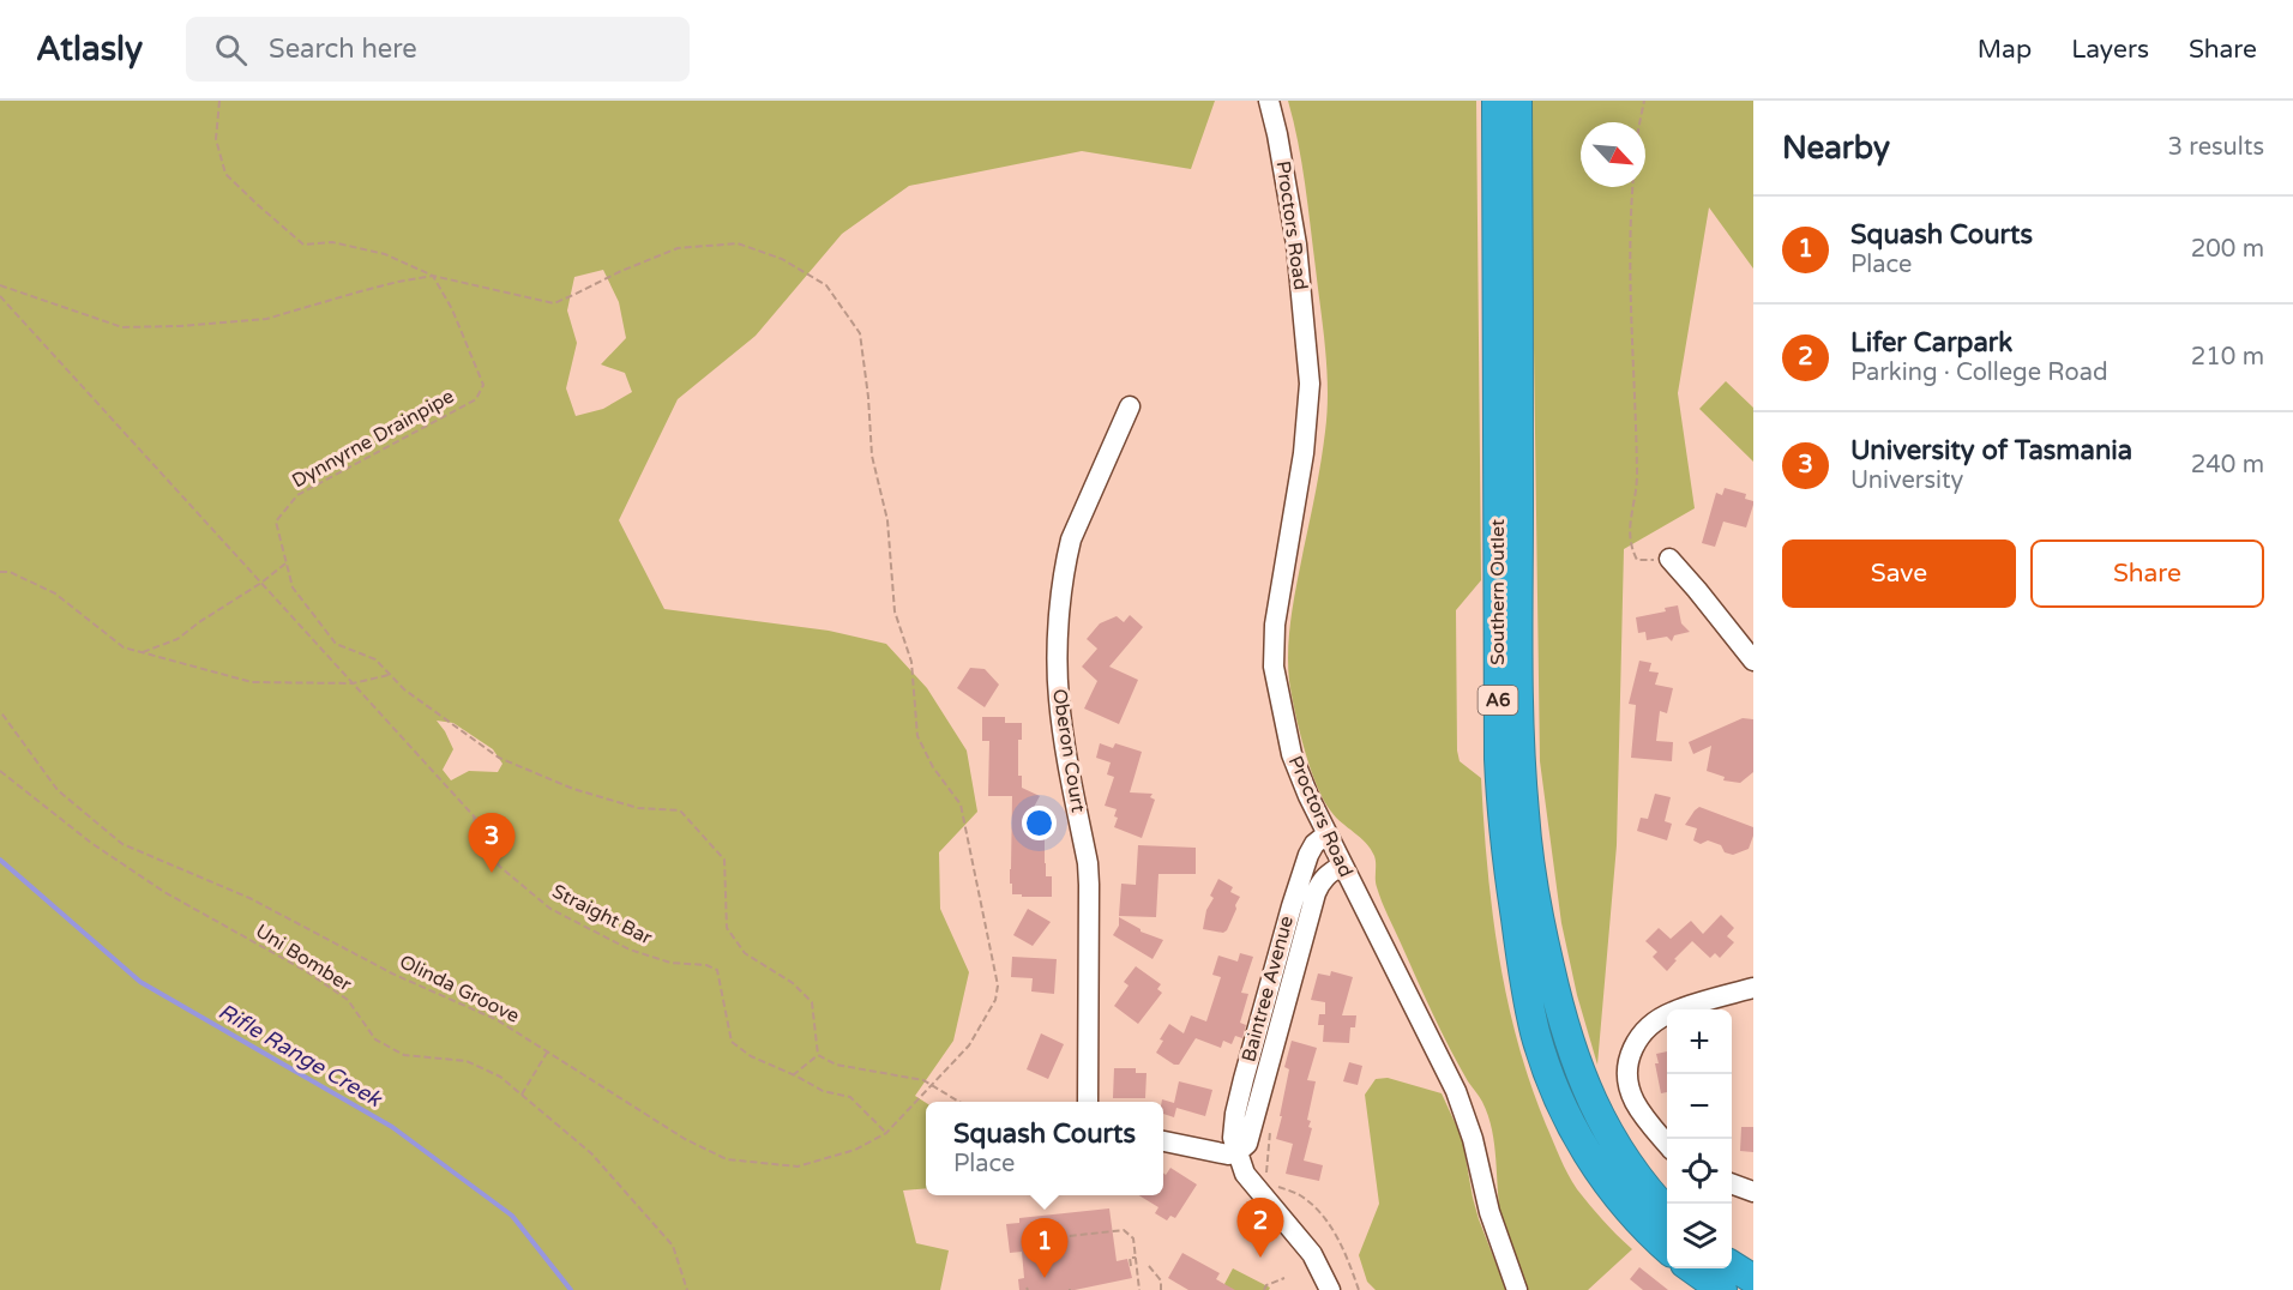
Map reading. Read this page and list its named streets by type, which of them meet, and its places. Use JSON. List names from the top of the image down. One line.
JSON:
{"streets":{"highway":["Southern Outlet","A6"],"street":["Proctors Road","Oberon Court","Baintree Avenue"],"path":["Dynnyrne Drainpipe","Straight Bar","Uni Bomber","Olinda Groove"]},"crossings":[["Proctors Road","Baintree Avenue"],["Dynnyrne Drainpipe","Olinda Groove"],["Straight Bar","Olinda Groove"]],"water":["Rifle Range Creek"],"north":"bottom right","page":{"header":"Atlasly","search":"Search here","nav":["Map","Layers","Share"],"heading":["Nearby","3 results"],"list":[{"mark":"1","name":"Squash Courts","note":"Place","value":"200 m"},{"mark":"2","name":"Lifer Carpark","note":"Parking · College Road","value":"210 m"},{"mark":"3","name":"University of Tasmania","note":"University","value":"240 m"}],"buttons":["Save","Share"],"pins":["3","2","1"],"map_buttons":["+","−"],"popup":["Squash Courts","Place"]}}
